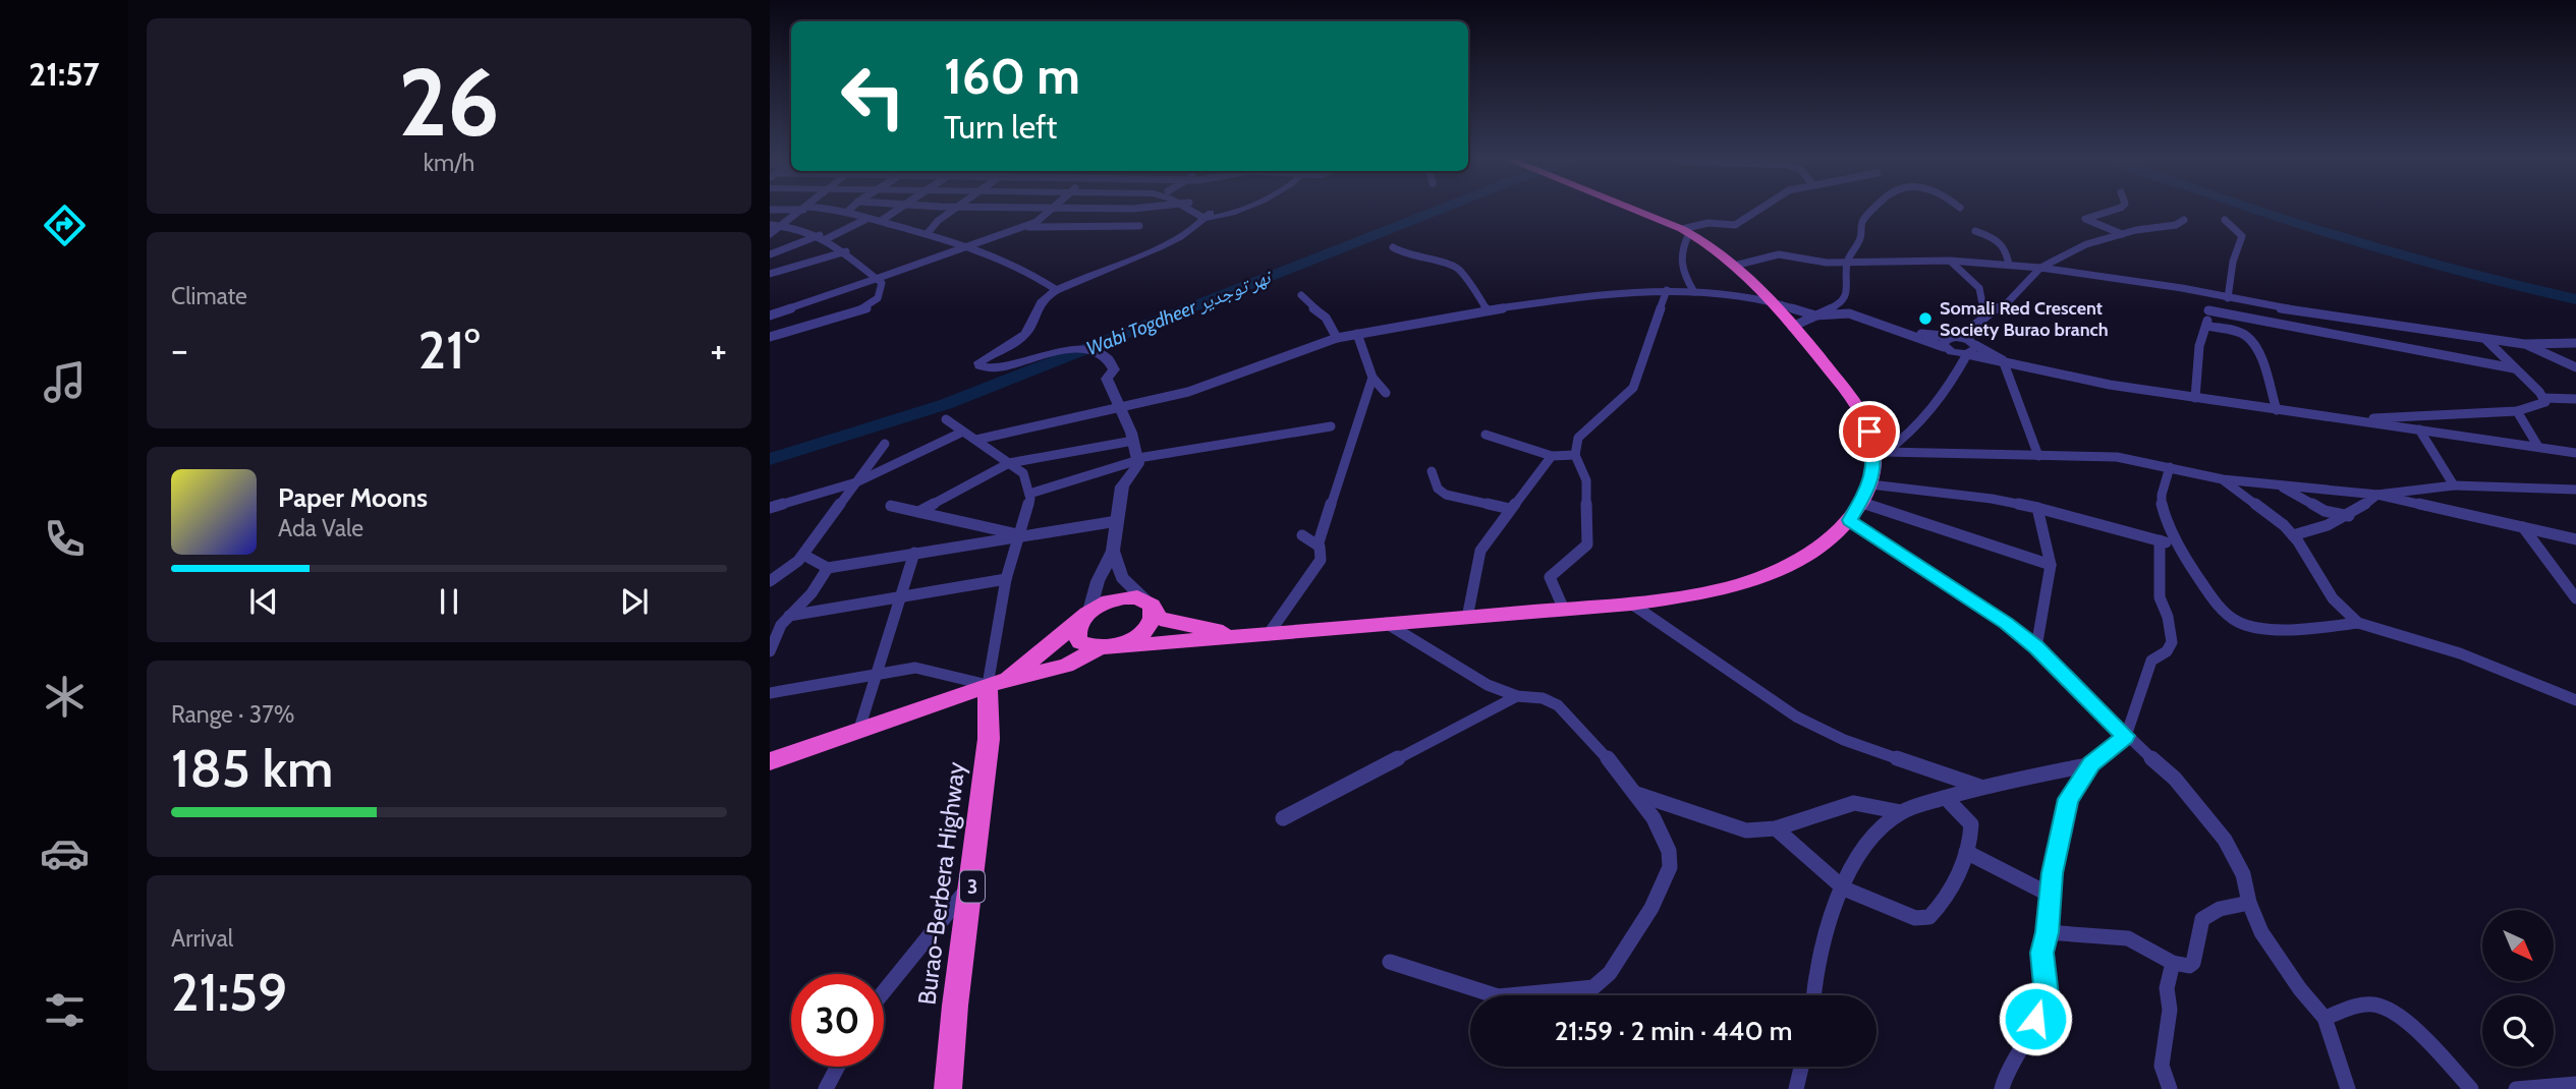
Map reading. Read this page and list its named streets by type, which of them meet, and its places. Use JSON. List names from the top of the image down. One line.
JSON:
{"streets":{"highway":["Burao-Berbera Highway","3"]},"water":["Wabi Togdheer نهر توجدير"],"places":["Somali Red Crescent Society Burao branch"],"north":"bottom right","page":{"tabs":"21:57","tile":[["26","km/h"],"Climate",["Range · 37%","185 km"],["Arrival","21:59"]],"turn":["160 m","Turn left"],"heat":["−","21°","+"],"song":["Paper Moons","Ada Vale"],"limit":"30","trip":"21:59 · 2 min · 440 m"}}
